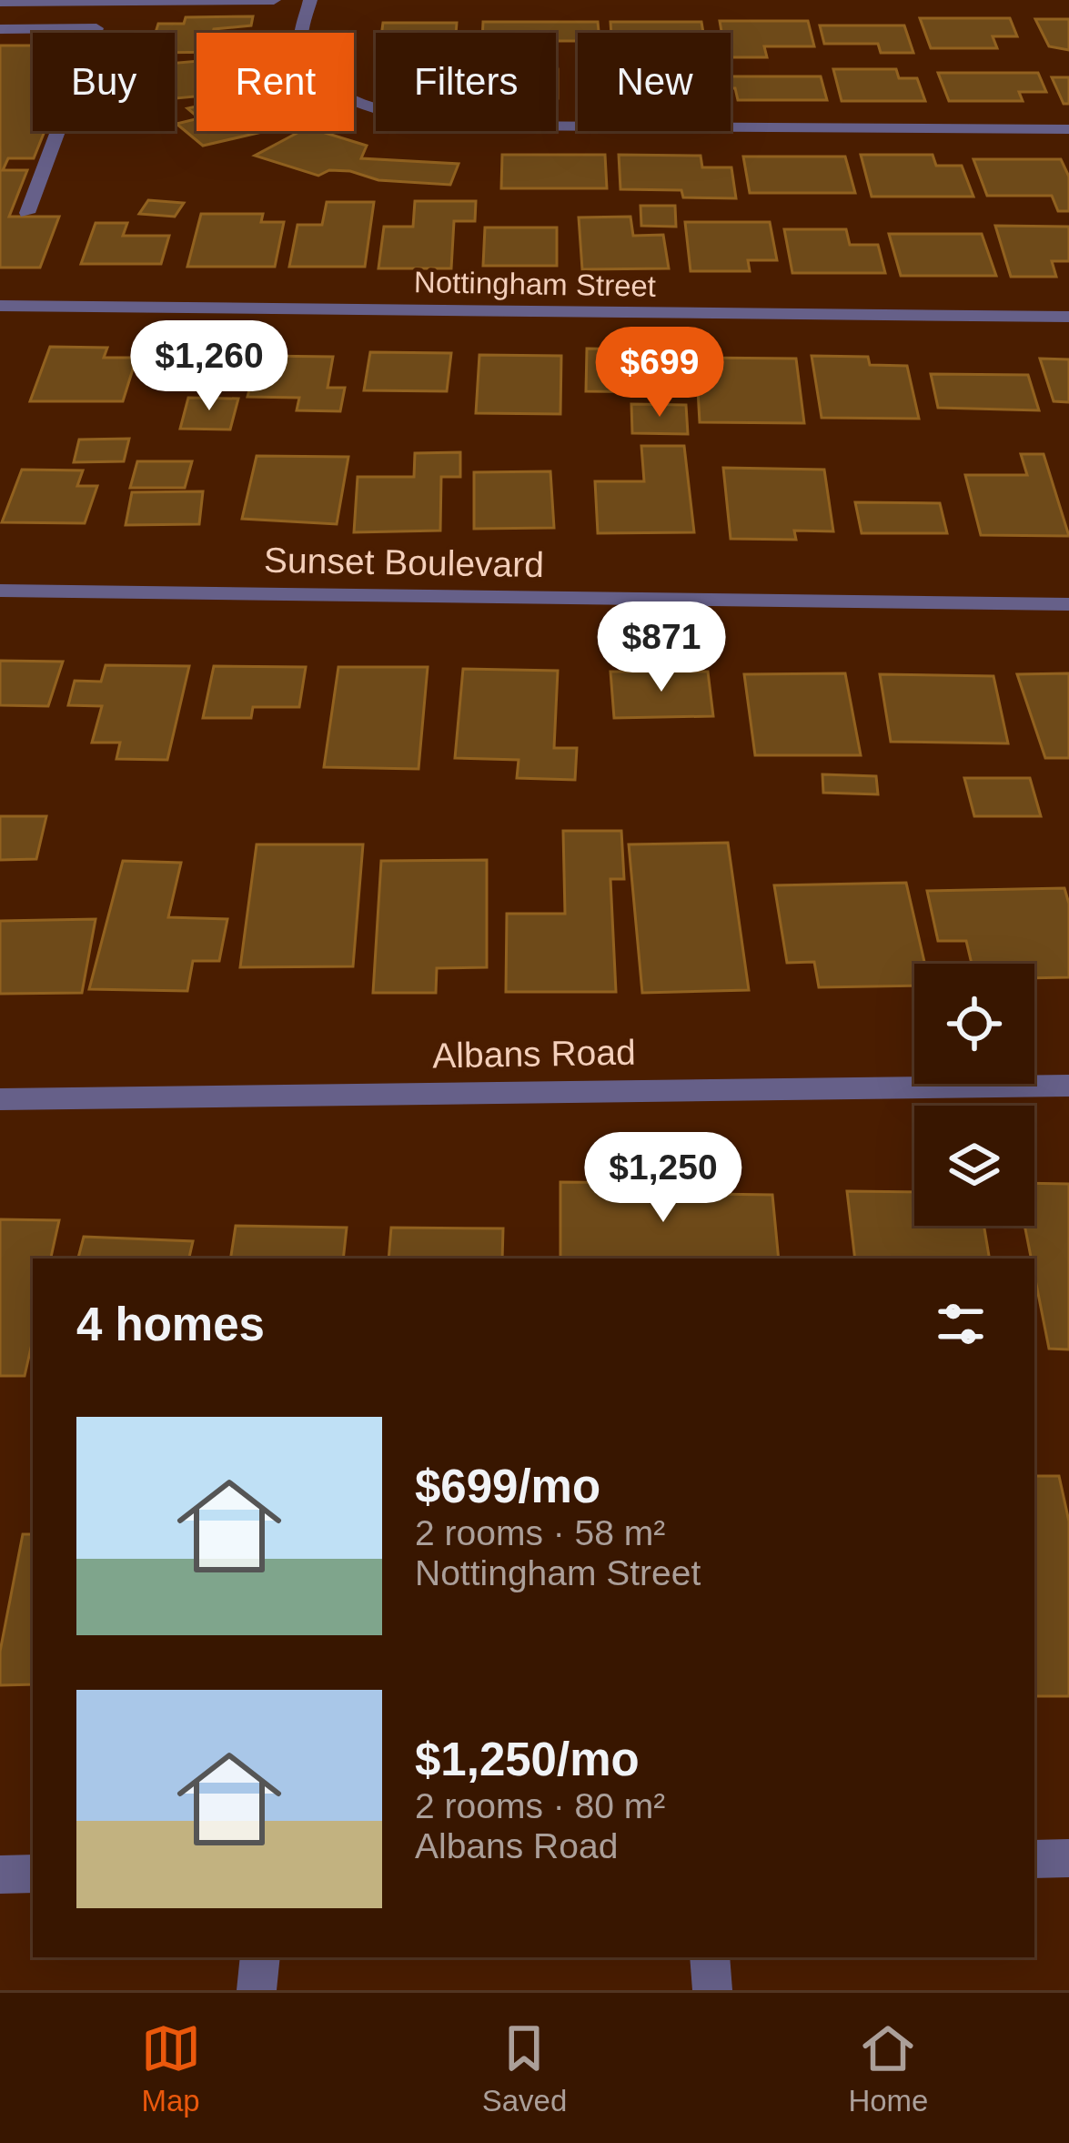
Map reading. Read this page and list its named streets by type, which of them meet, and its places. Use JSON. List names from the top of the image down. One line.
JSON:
{"streets":{"street":["Nottingham Street","Sunset Boulevard","Albans Road"]},"page":{"chip":["Buy","Rent","Filters","New"],"price":["$1,260","$699","$871","$1,250"],"heading":"4 homes","list":[{"name":"$699/mo","note":"2 rooms · 58 m² · Nottingham Street"},{"name":"$1,250/mo","note":"2 rooms · 80 m² · Albans Road"}],"tabs":["Map","Saved","Home"]}}
